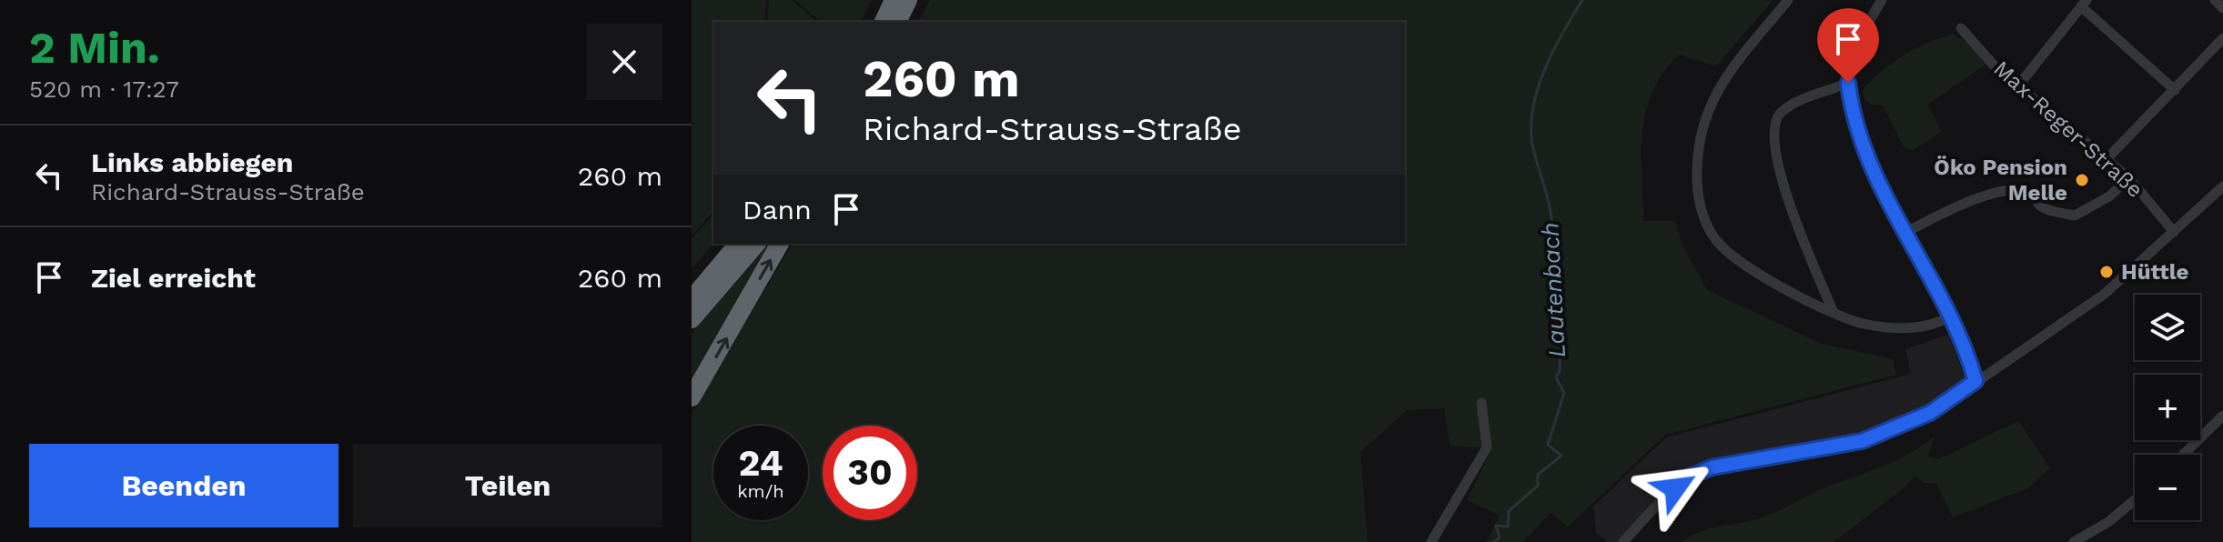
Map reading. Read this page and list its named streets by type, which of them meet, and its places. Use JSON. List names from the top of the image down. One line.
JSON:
{"streets":{"street":["Max-Reger-Straße"]},"water":["Lautenbach"],"places":["Öko Pension Melle","Hüttle"],"page":{"heading":["2 Min.","520 m · 17:27"],"turn":["260 m","Richard-Strauss-Straße"],"list":[{"name":"Links abbiegen","note":"Richard-Strauss-Straße","value":"260 m"},{"name":"Ziel erreicht","value":"260 m"}],"then":"Dann","map_buttons":["+","−"],"speed":"24 km/h","limit":"30","buttons":["Beenden","Teilen"]}}
